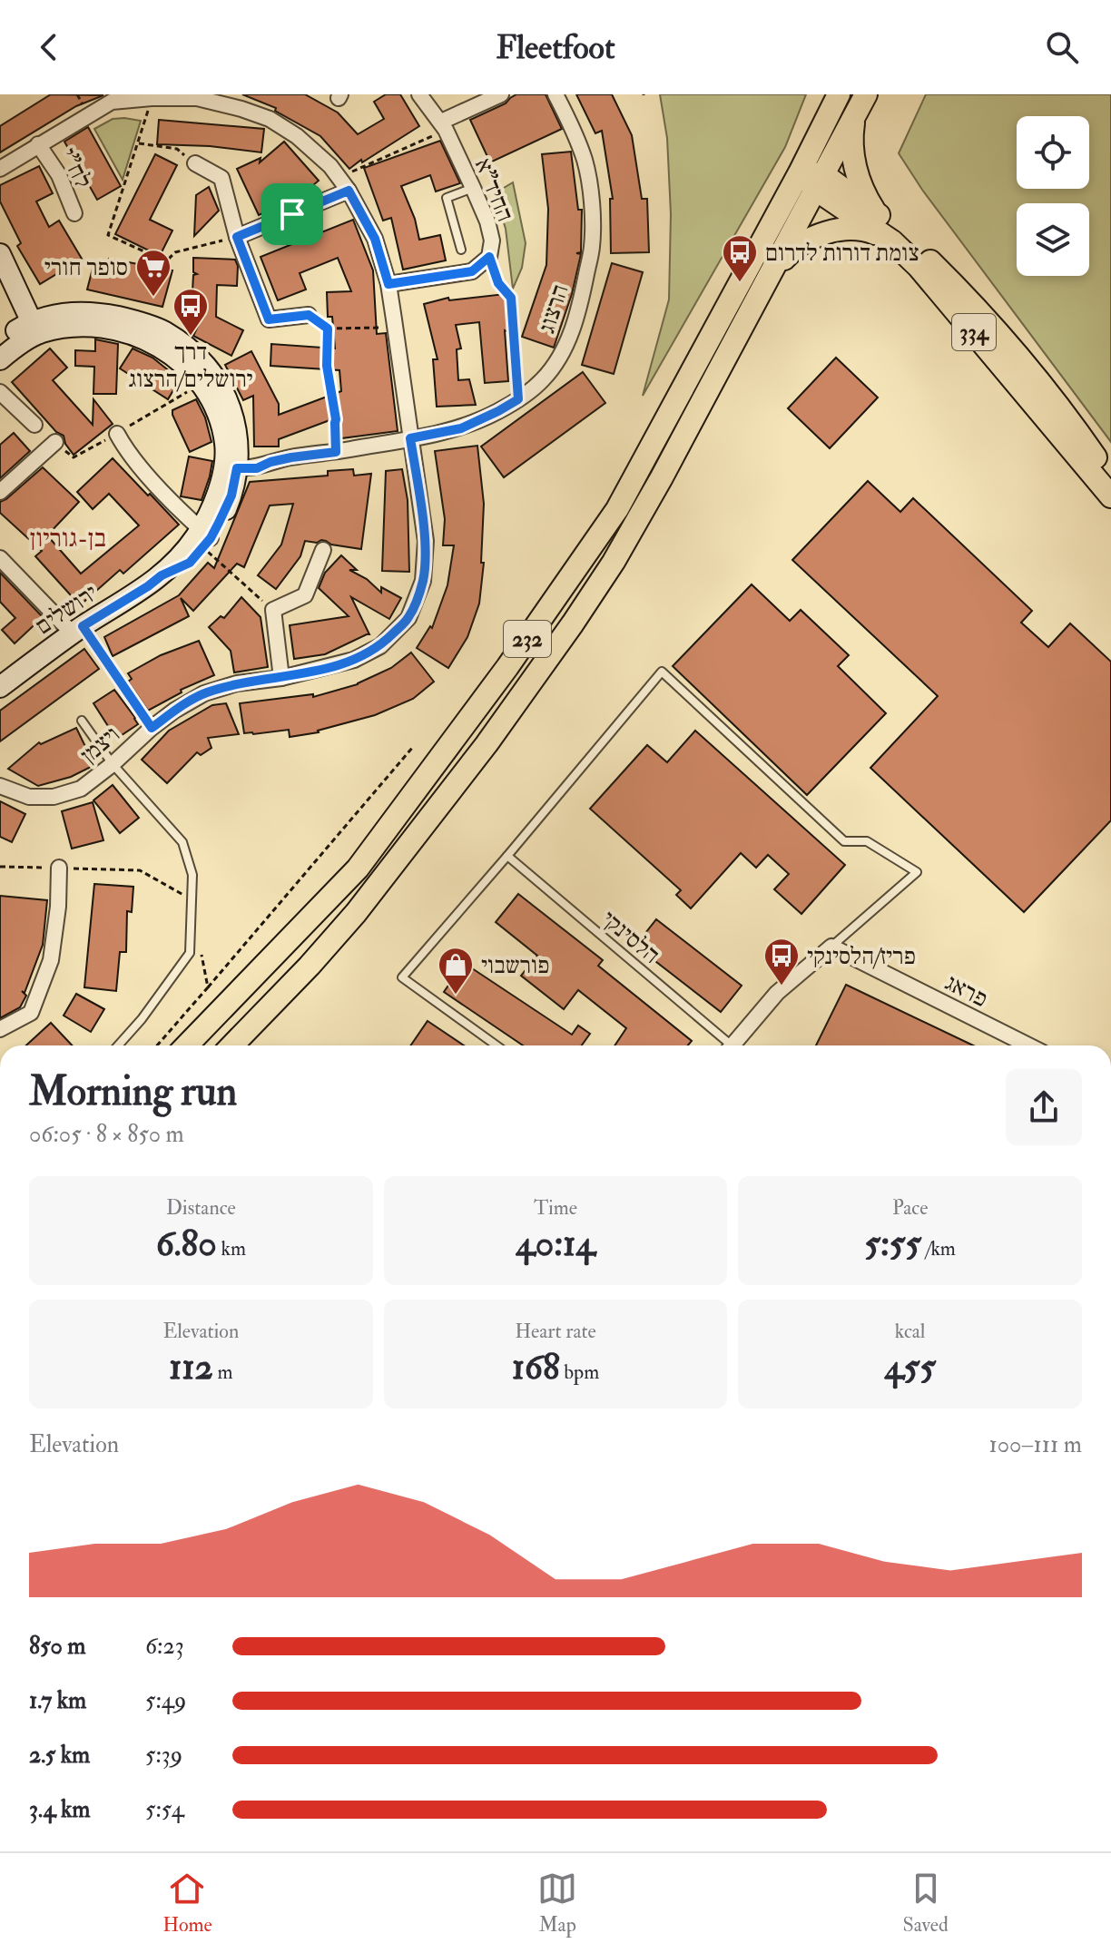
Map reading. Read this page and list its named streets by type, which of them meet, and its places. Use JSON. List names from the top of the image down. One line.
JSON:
{"streets":{"main road":["334","232"],"street":["לח\"י","החיד\"א","הרצוג","ירושלים","ויצמן","פראג"],"lane":["הלסינקי"]},"crossings":[["לח\"י","ויצמן"],["החיד\"א","ויצמן"],["הרצוג","ירושלים"],["הרצוג","ויצמן"],["334","232"]],"districts":["בן-גוריון"],"places":{"bus stop":["צומת דורות לדרום","דרך ירושלים/הרצוג","פריז/הלסינקי"],"supermarket":["סופר חורי"],"shop":["פורשבוי"]},"page":{"header":"Fleetfoot","heading":["Morning run","06:05 · 8 × 850 m"],"stats":[["Distance","6.80 km"],["Time","40:14"],["Pace","5:55 /km"],["Elevation","112 m"],["Heart rate","168 bpm"],["kcal","455"]],"chart":["Elevation","100–111 m"],"list":[{"name":"850 m","note":"6:23"},{"name":"1.7 km","note":"5:49"},{"name":"2.5 km","note":"5:39"},{"name":"3.4 km","note":"5:54"}],"tabs":["Home","Map","Saved"]}}
